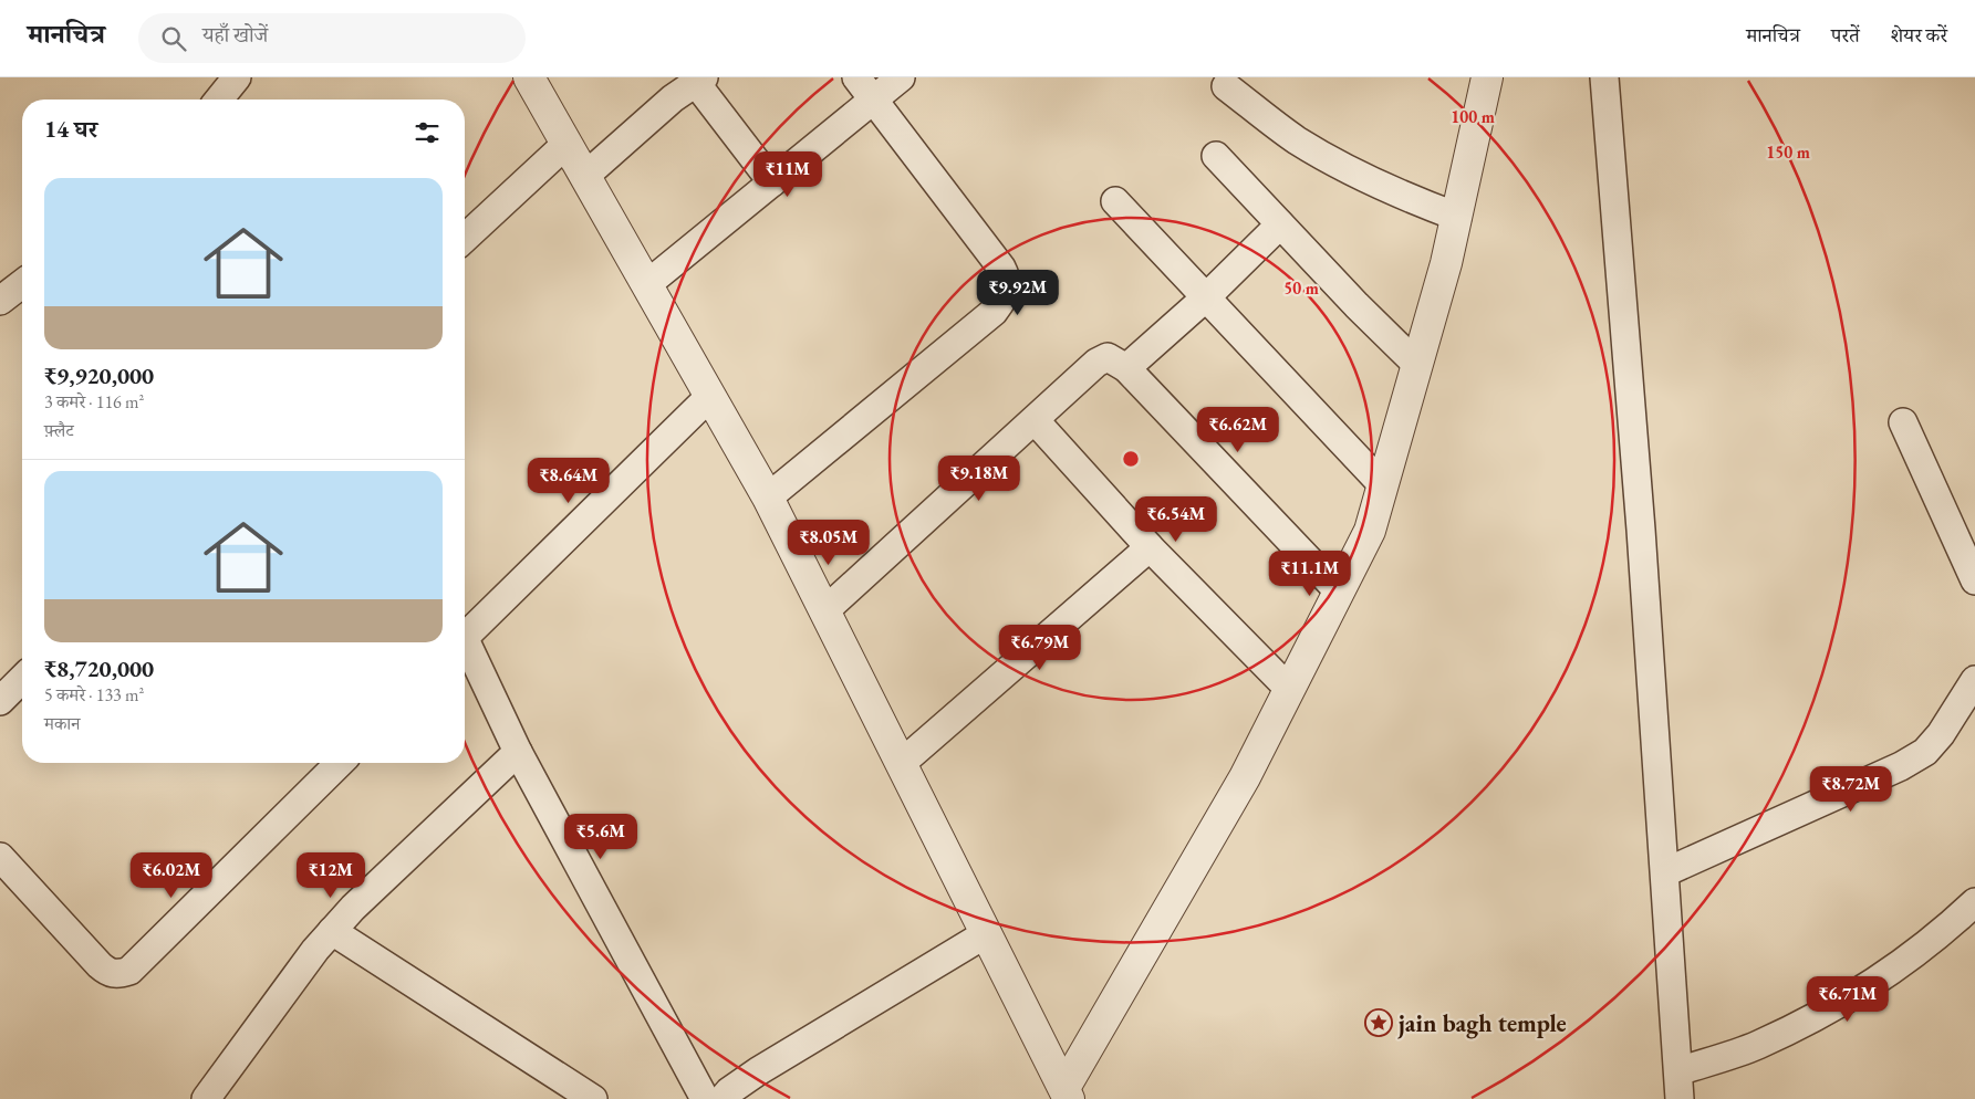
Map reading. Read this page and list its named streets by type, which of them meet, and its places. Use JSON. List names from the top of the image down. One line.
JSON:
{"places":{"place":["jain bagh temple"]},"page":{"header":"मानचित्र","search":"यहाँ खोजें","nav":["मानचित्र","परतें","शेयर करें"],"heading":"14 घर","price":["₹11M","₹9.92M","₹6.62M","₹9.18M","₹8.64M","₹6.54M","₹8.05M","₹11.1M","₹6.79M","₹8.72M","₹5.6M","₹6.02M","₹12M","₹6.71M"],"list":[{"name":"₹9,920,000","note":"3 कमरे · 116 m² · फ़्लैट"},{"name":"₹8,720,000","note":"5 कमरे · 133 m² · मकान"}]},"rings":["100 m","150 m","50 m"]}
